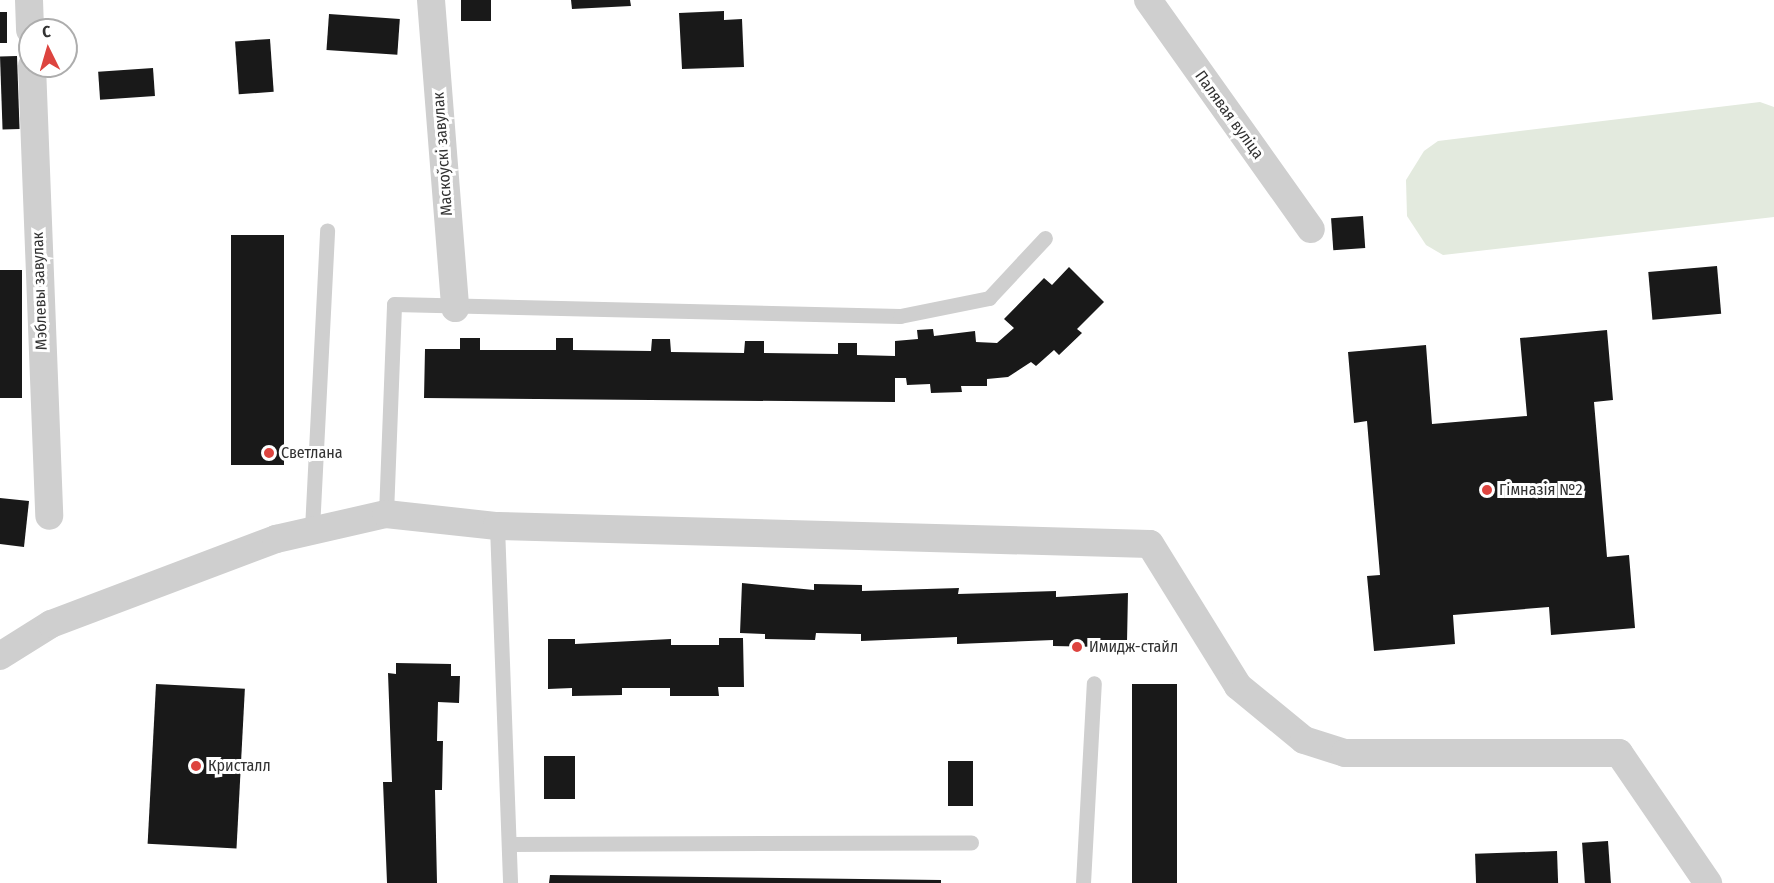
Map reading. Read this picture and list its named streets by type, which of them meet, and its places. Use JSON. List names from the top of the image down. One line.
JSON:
{"streets":{"street":["Палявая вуліца","Маскоўскі завулак","Мэблевы завулак"]},"places":["Светлана","Гімназія №2","Имидж-стайл","Кристалл"],"north":"top"}
